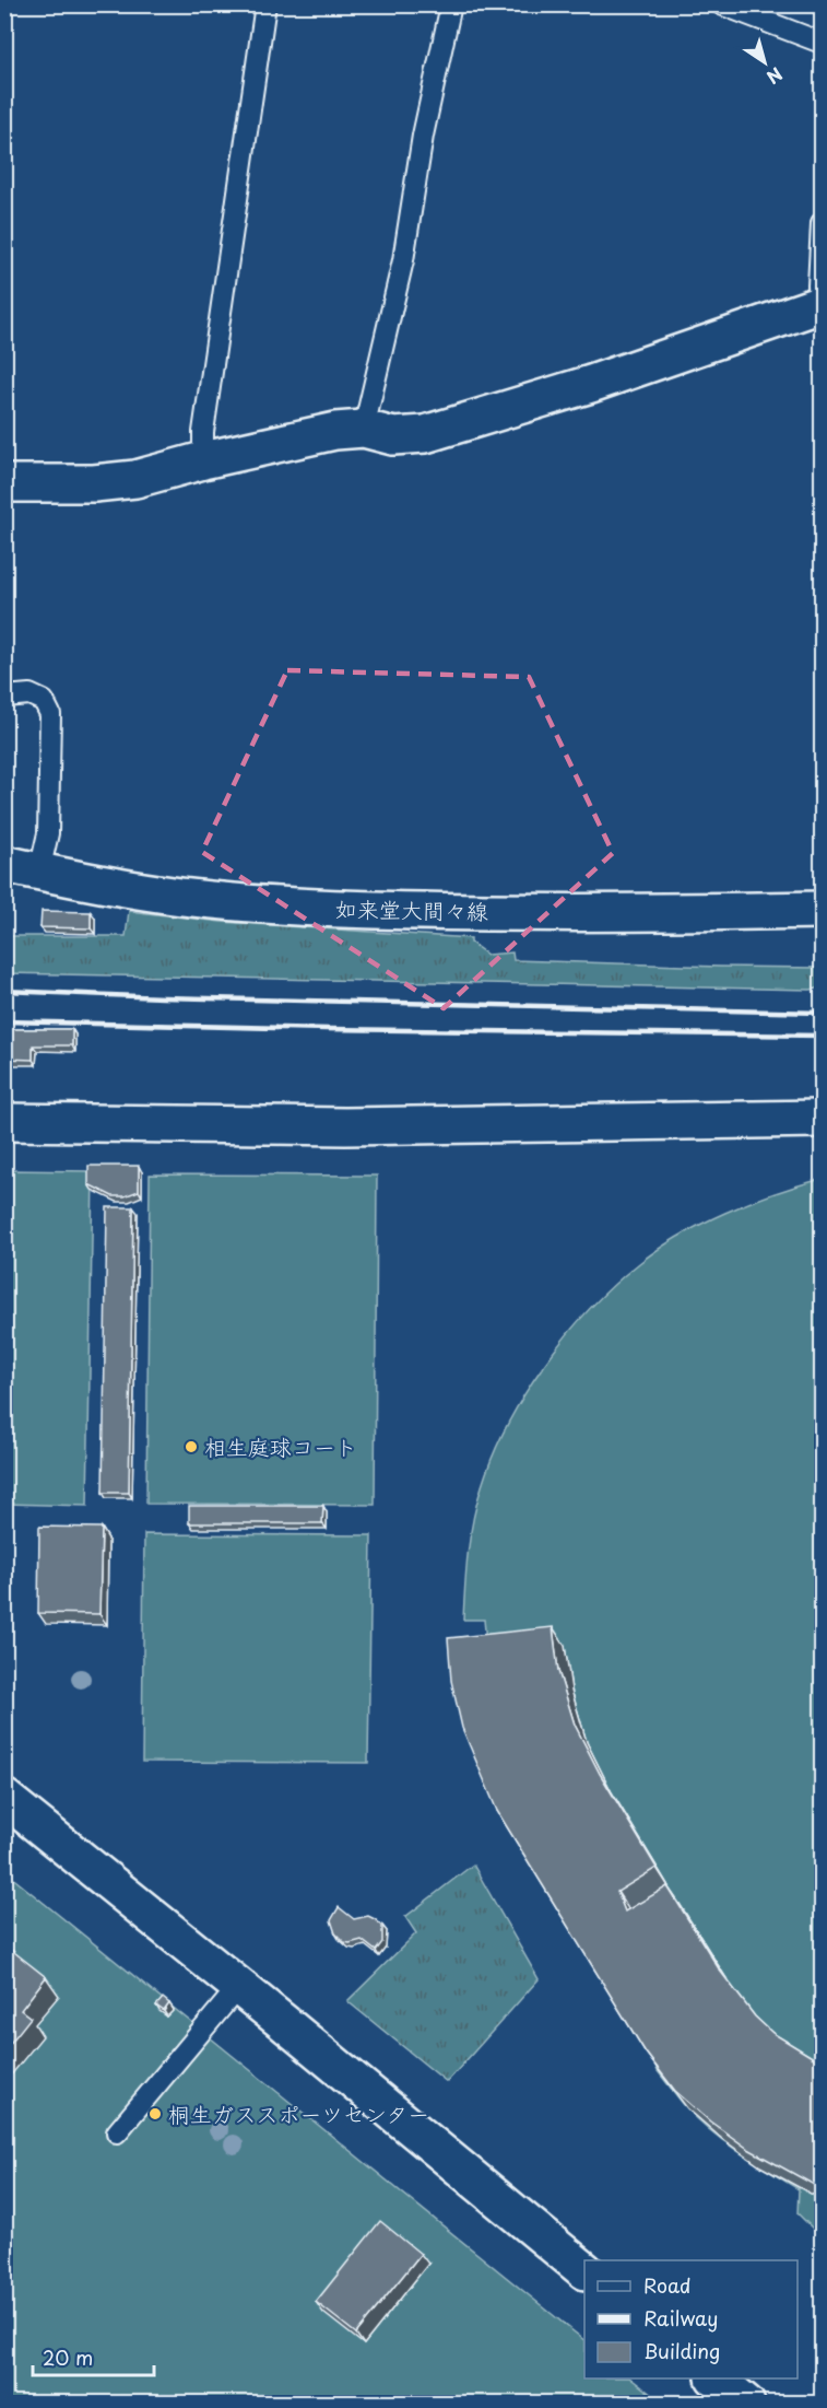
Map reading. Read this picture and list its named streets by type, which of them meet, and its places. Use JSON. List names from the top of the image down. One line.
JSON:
{"streets":{"street":["如来堂大間々線"]},"places":["相生庭球コート","桐生ガススポーツセンター"],"legend":["Road","Railway","Building"],"scale_bar":"20 m","north":"bottom right"}
